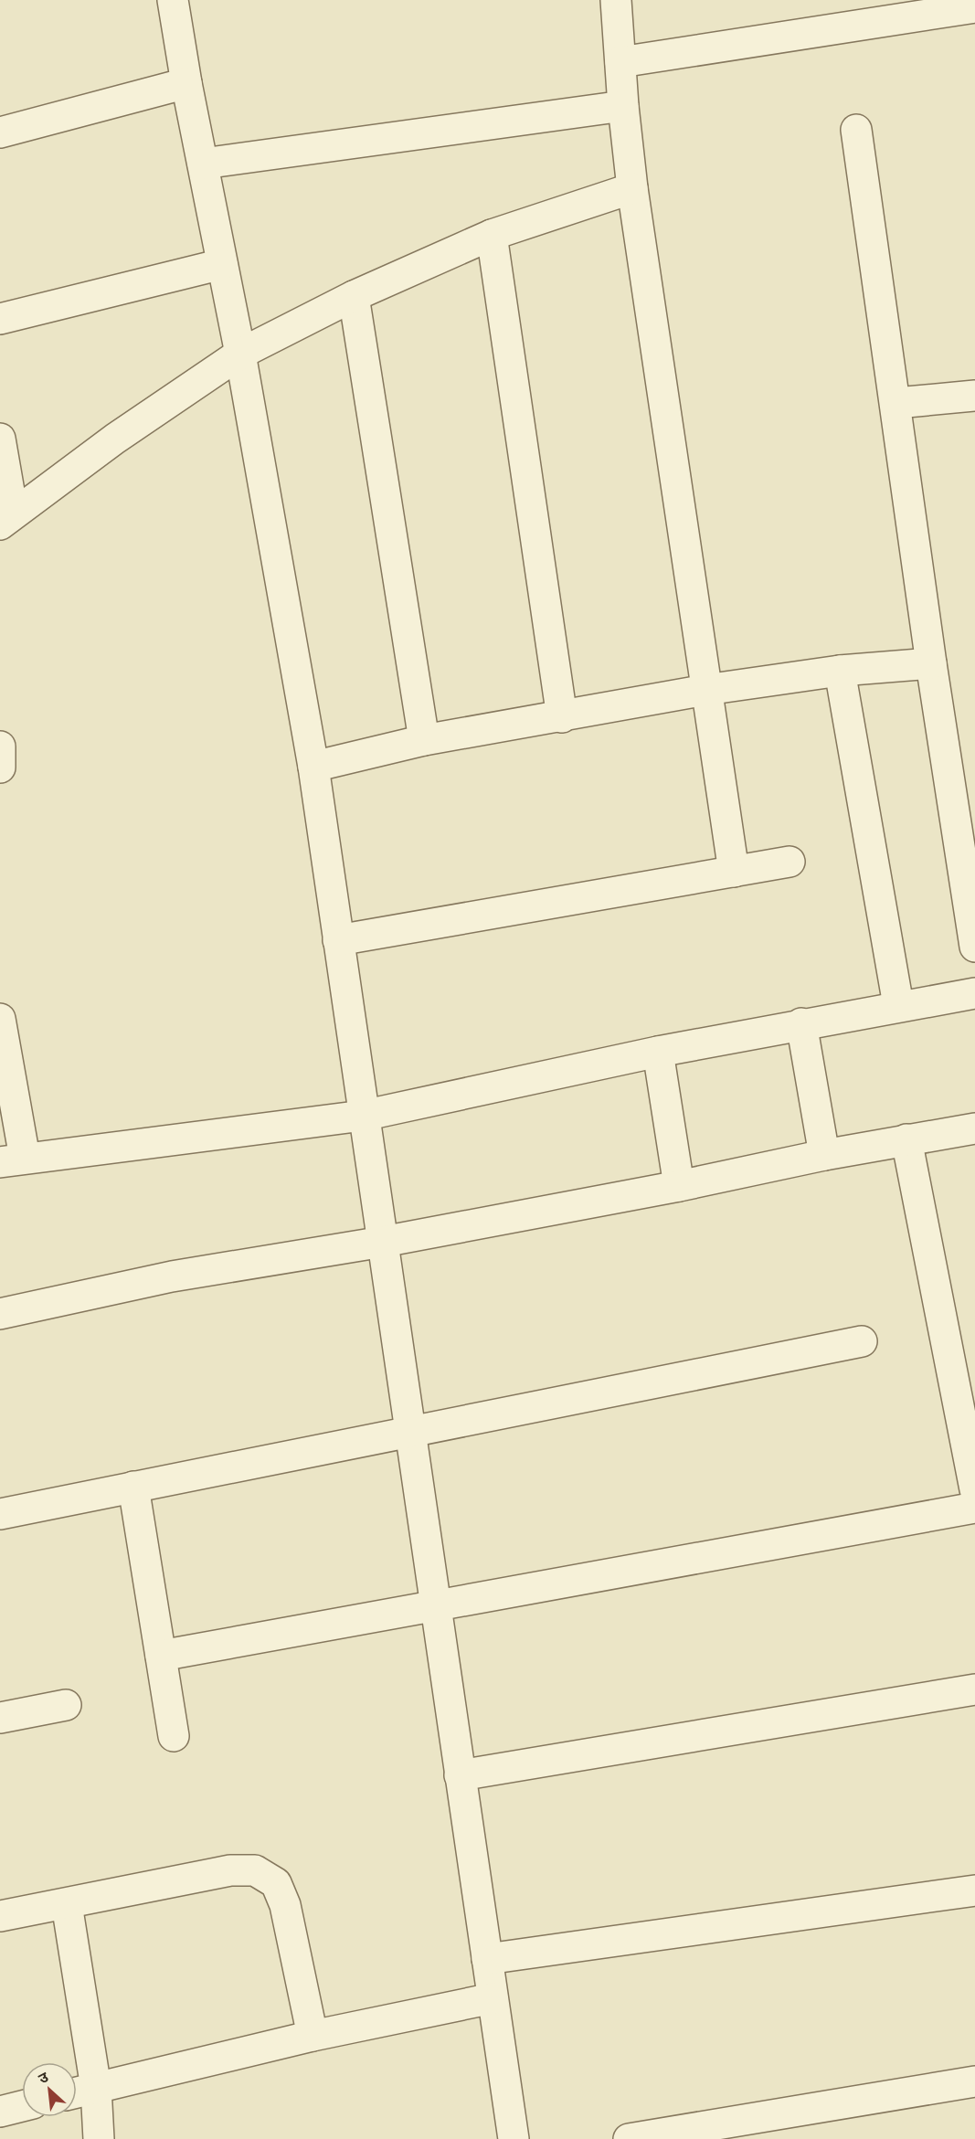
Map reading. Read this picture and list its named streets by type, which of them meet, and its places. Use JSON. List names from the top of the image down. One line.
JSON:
{"north":"top left"}
